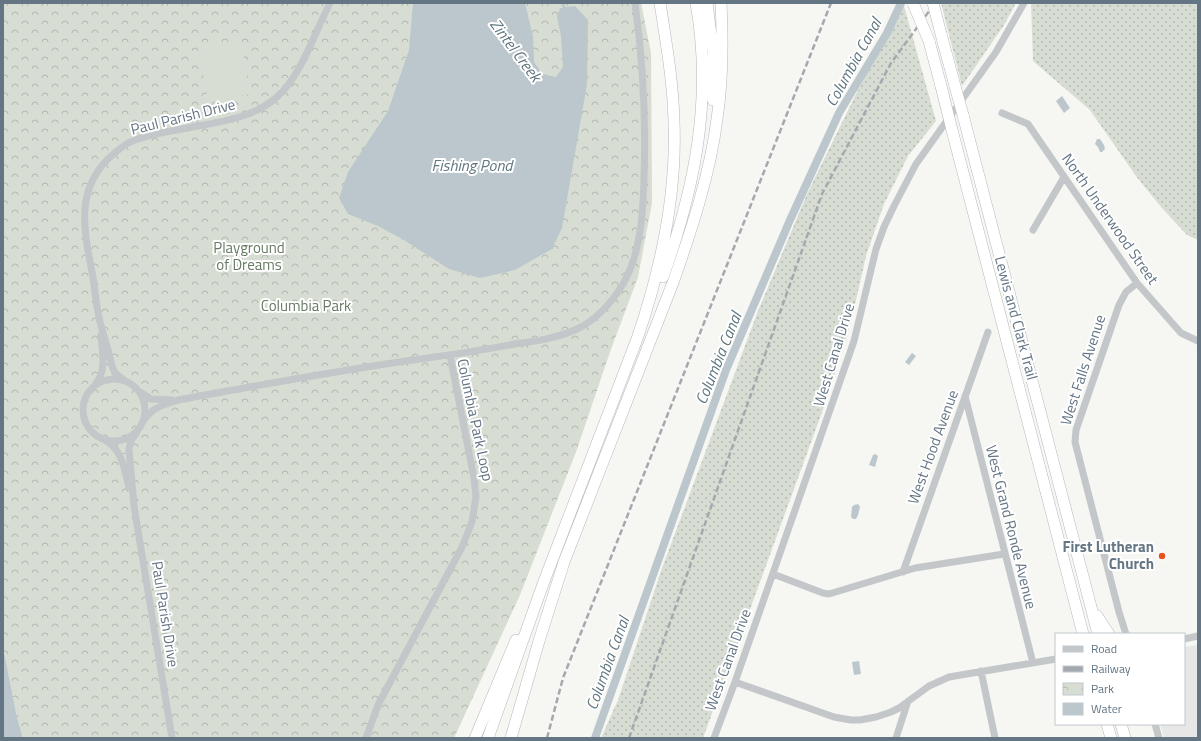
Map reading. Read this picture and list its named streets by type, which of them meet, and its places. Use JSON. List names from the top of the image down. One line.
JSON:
{"streets":{"highway":["Lewis and Clark Trail"],"street":["Paul Parish Drive","North Underwood Street","West Canal Drive","West Falls Avenue","Columbia Park Loop","West Hood Avenue","West Grand Ronde Avenue"]},"crossings":[["Paul Parish Drive","Columbia Park Loop"],["North Underwood Street","West Falls Avenue"],["West Hood Avenue","West Grand Ronde Avenue"]],"water":["Zintel Creek","Columbia Canal","Fishing Pond"],"parks":["Playground of Dreams","Columbia Park"],"places":["First Lutheran Church"],"legend":["Road","Railway","Park","Water"]}
